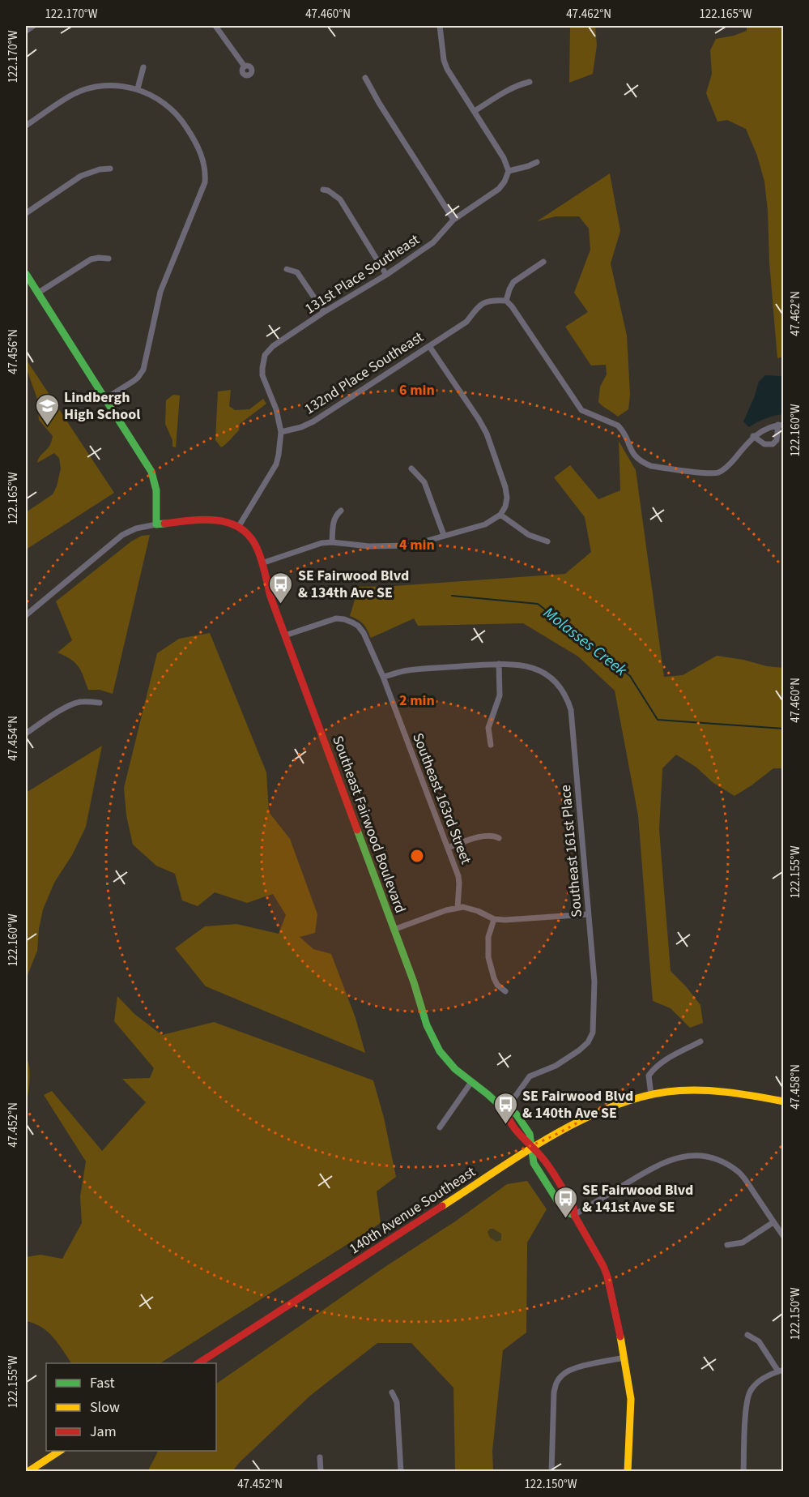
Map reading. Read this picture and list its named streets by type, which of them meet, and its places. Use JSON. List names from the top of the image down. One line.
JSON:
{"streets":{"street":["131st Place Southeast","132nd Place Southeast","Southeast 163rd Street","Southeast Fairwood Boulevard","Southeast 161st Place","140th Avenue Southeast"]},"crossings":[["131st Place Southeast","132nd Place Southeast"],["Southeast 163rd Street","Southeast Fairwood Boulevard"],["Southeast Fairwood Boulevard","Southeast 161st Place"],["Southeast Fairwood Boulevard","140th Avenue Southeast"]],"water":["Molasses Creek"],"places":{"school or university":["Lindbergh High School"],"bus stop":["SE Fairwood Blvd & 134th Ave SE","SE Fairwood Blvd & 140th Ave SE","SE Fairwood Blvd & 141st Ave SE"]},"legend":["Fast","Slow","Jam"],"coordinates":["122.170°W","47.460°N","47.462°N","122.165°W","47.456°N","122.160°W","47.454°N","122.155°W","47.458°N","47.452°N","122.150°W"],"rings":["6 min","4 min","2 min"]}
